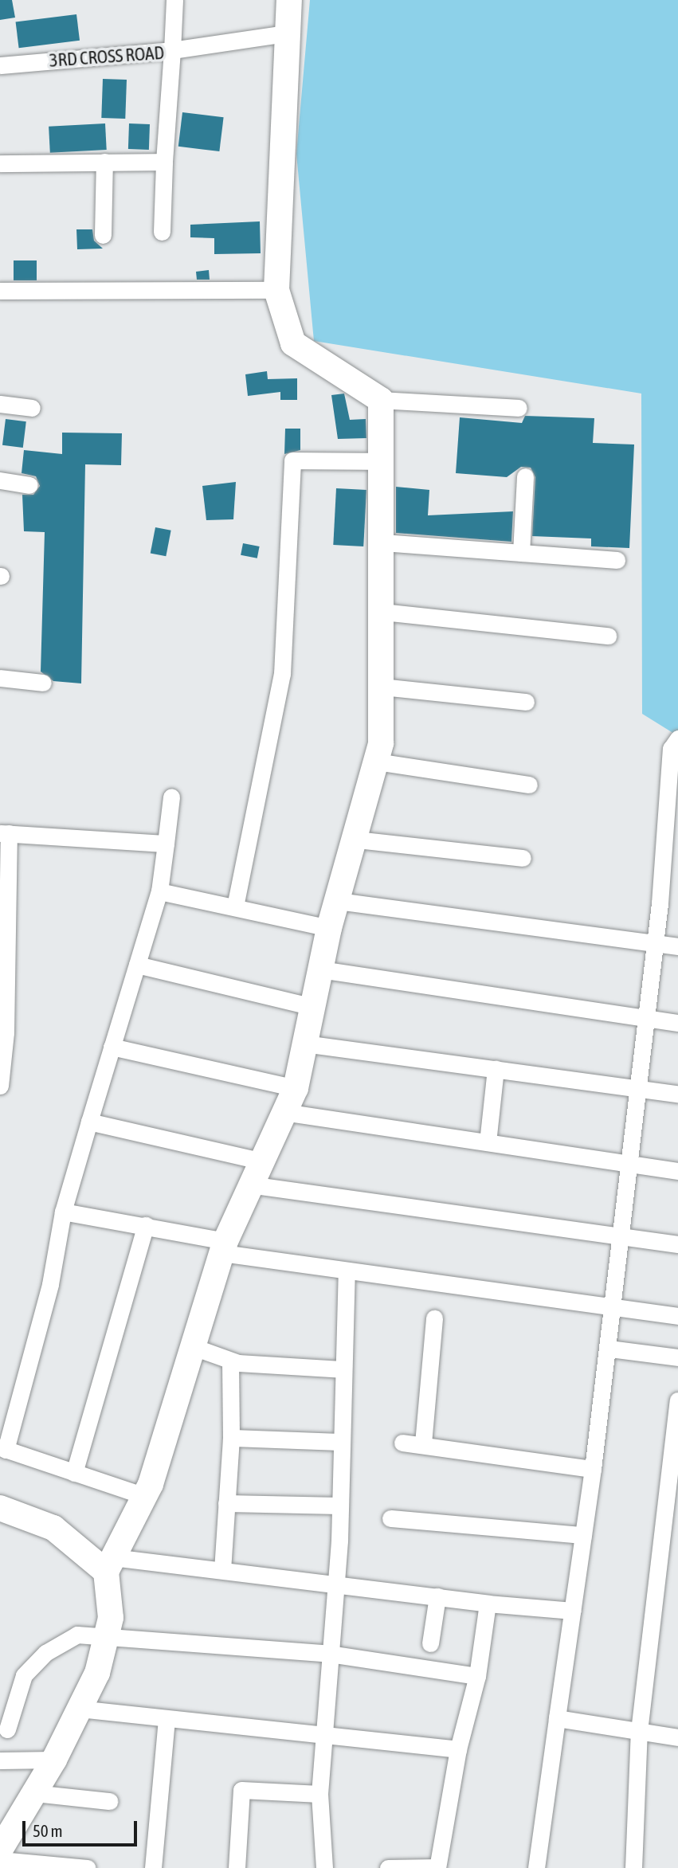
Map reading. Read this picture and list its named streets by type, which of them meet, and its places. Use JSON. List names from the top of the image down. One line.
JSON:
{"streets":{"street":["3RD CROSS ROAD"]},"scale_bar":"50 m"}
